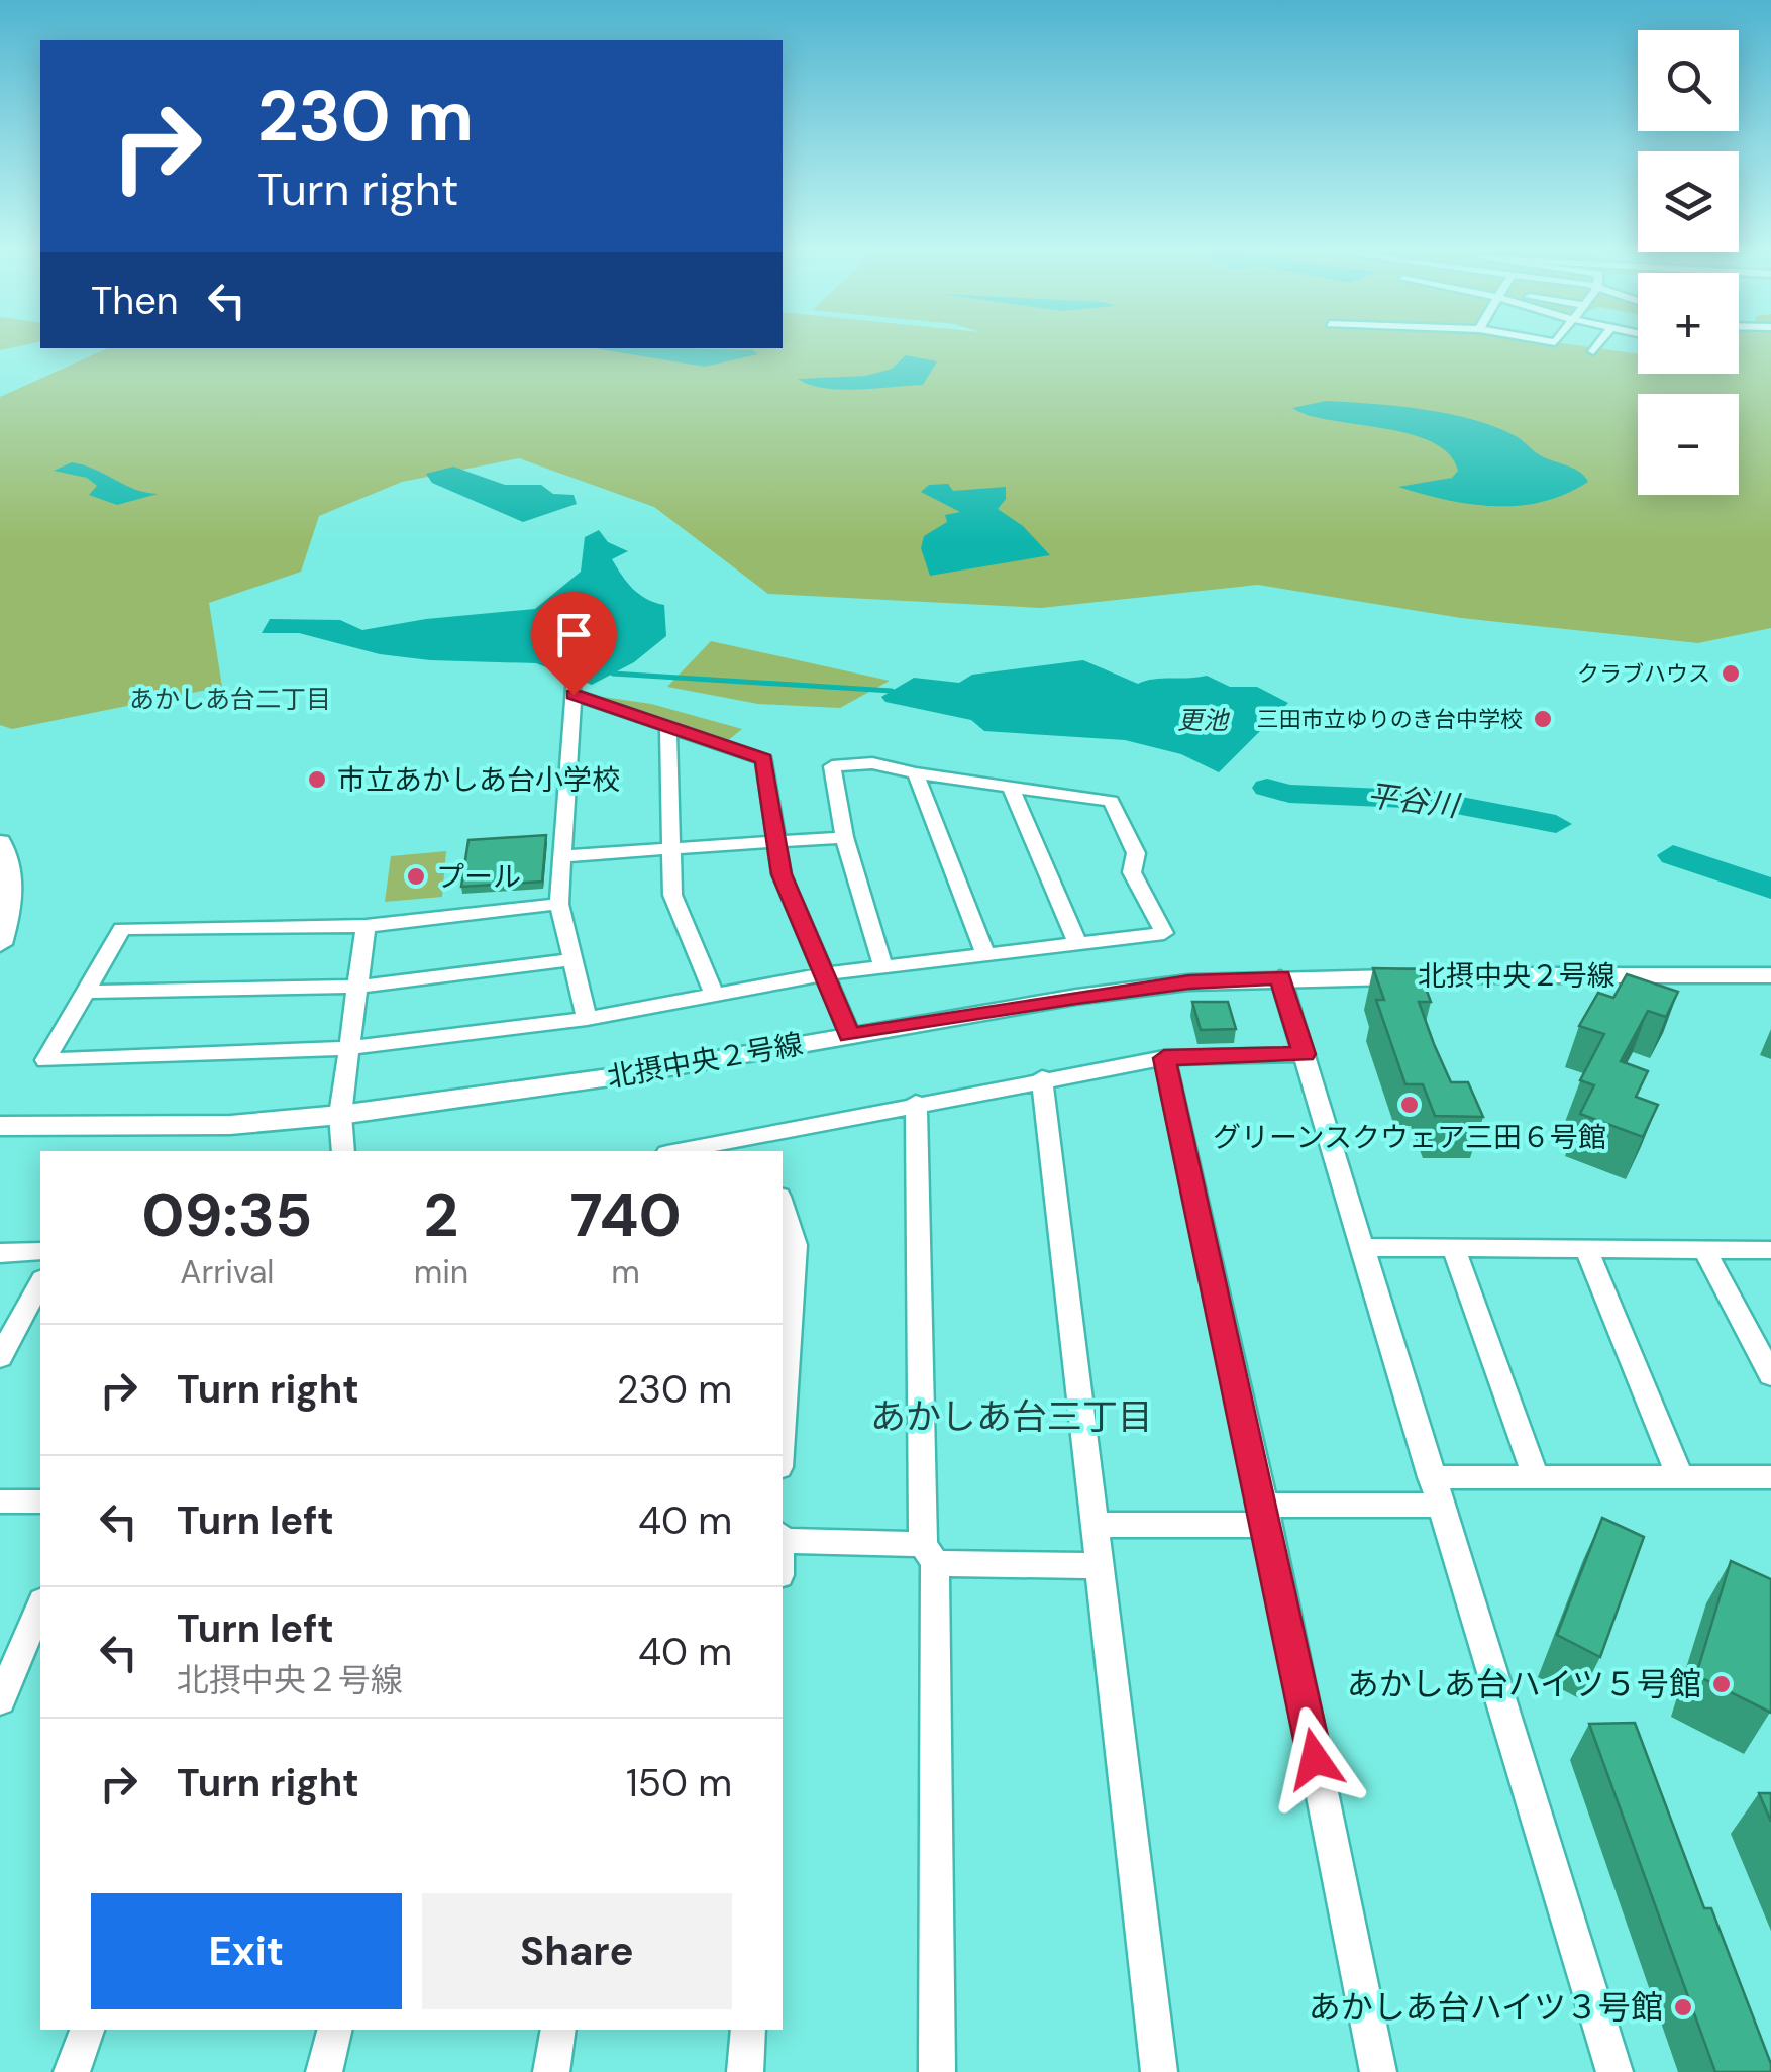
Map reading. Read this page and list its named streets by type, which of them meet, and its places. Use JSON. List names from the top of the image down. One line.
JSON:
{"streets":{"street":["北摂中央２号線"]},"districts":["あかしあ台二丁目","あかしあ台三丁目"],"water":["更池","平谷川"],"places":["クラブハウス","三田市立ゆりのき台中学校","市立あかしあ台小学校","プール","グリーンスクウェア三田６号館","あかしあ台ハイツ５号館","あかしあ台ハイツ３号館"],"page":{"map_buttons":["+","−"],"turn":["230 m","Turn right"],"then":"Then","eta":["09:35","Arrival","2","min","740","m"],"list":[{"name":"Turn right","value":"230 m"},{"name":"Turn left","value":"40 m"},{"name":"Turn left","note":"北摂中央２号線","value":"40 m"},{"name":"Turn right","value":"150 m"}],"buttons":["Exit","Share"]}}
